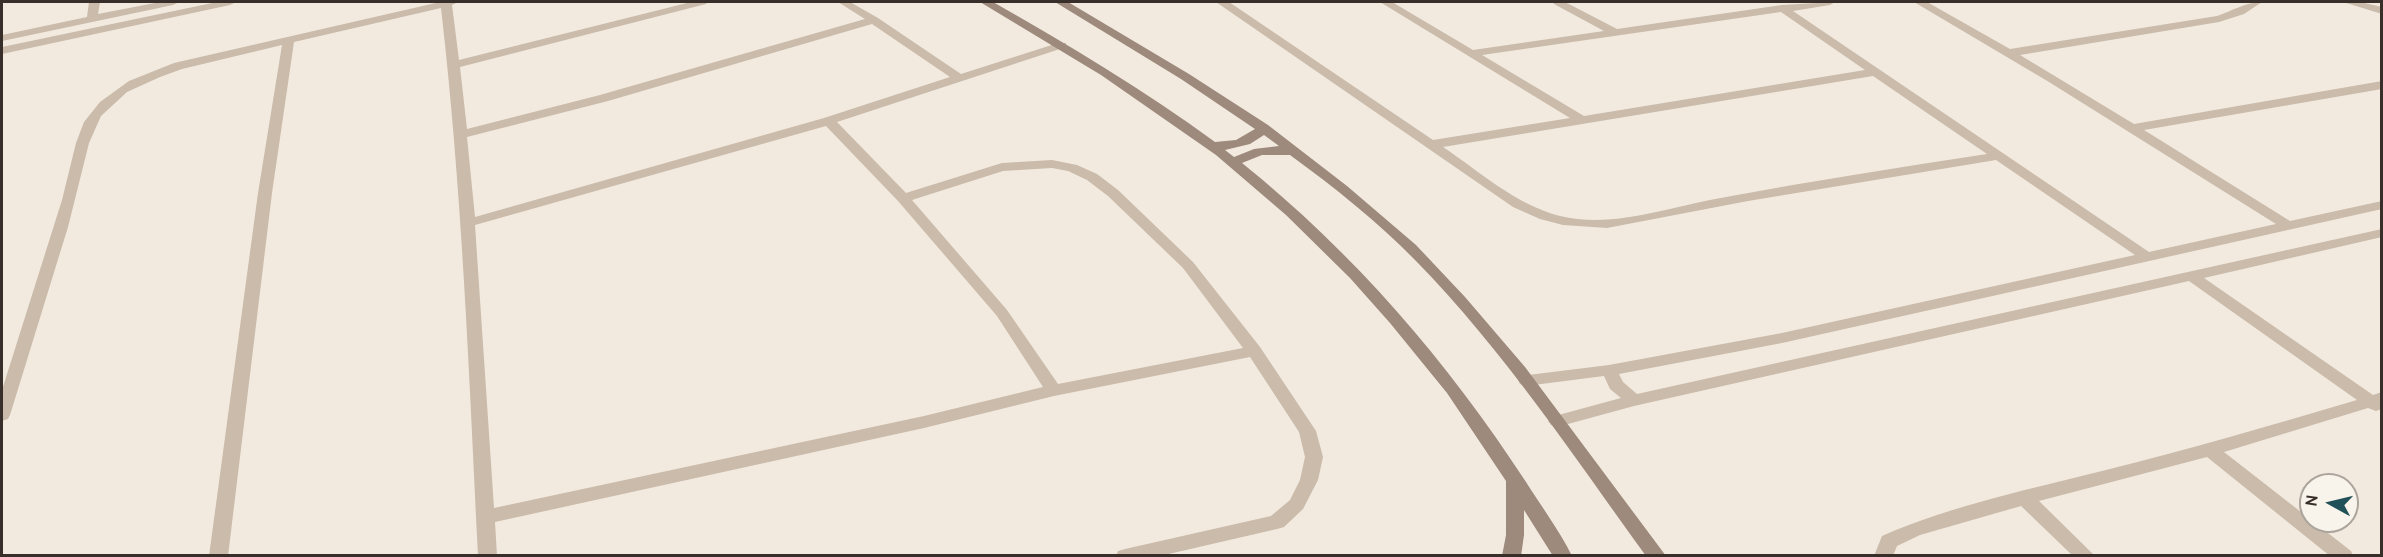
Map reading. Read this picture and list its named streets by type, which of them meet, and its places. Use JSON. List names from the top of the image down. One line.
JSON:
{"north":"left"}
